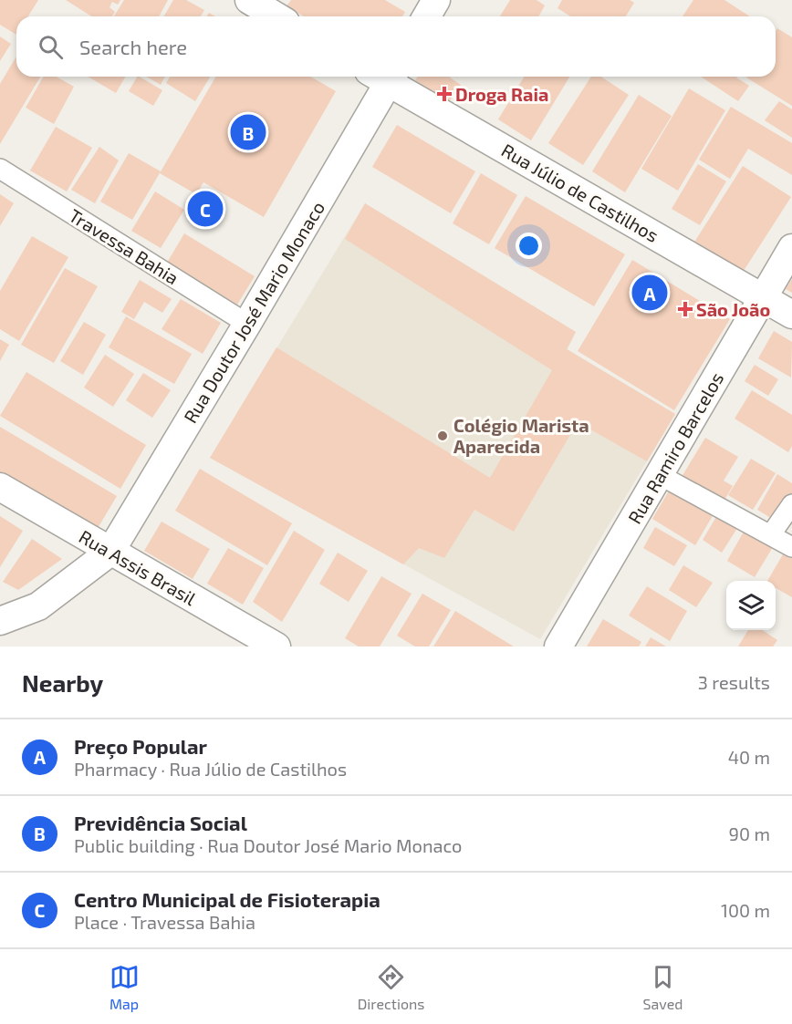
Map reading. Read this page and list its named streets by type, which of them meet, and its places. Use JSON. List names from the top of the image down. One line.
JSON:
{"streets":{"street":["Rua Júlio de Castilhos","Travessa Bahia","Rua Doutor José Mario Monaco","Rua Ramiro Barcelos","Rua Assis Brasil"]},"crossings":[["Rua Júlio de Castilhos","Rua Ramiro Barcelos"],["Travessa Bahia","Rua Doutor José Mario Monaco"],["Rua Doutor José Mario Monaco","Rua Assis Brasil"]],"places":{"health":["Droga Raia","São João"],"other":["Colégio Marista Aparecida"]},"page":{"search":"Search here","pins":["B","C","A"],"heading":["Nearby","3 results"],"list":[{"mark":"A","name":"Preço Popular","note":"Pharmacy · Rua Júlio de Castilhos","value":"40 m"},{"mark":"B","name":"Previdência Social","note":"Public building · Rua Doutor José Mario Monaco","value":"90 m"},{"mark":"C","name":"Centro Municipal de Fisioterapia","note":"Place · Travessa Bahia","value":"100 m"}],"nav":["Map","Directions","Saved"]}}
